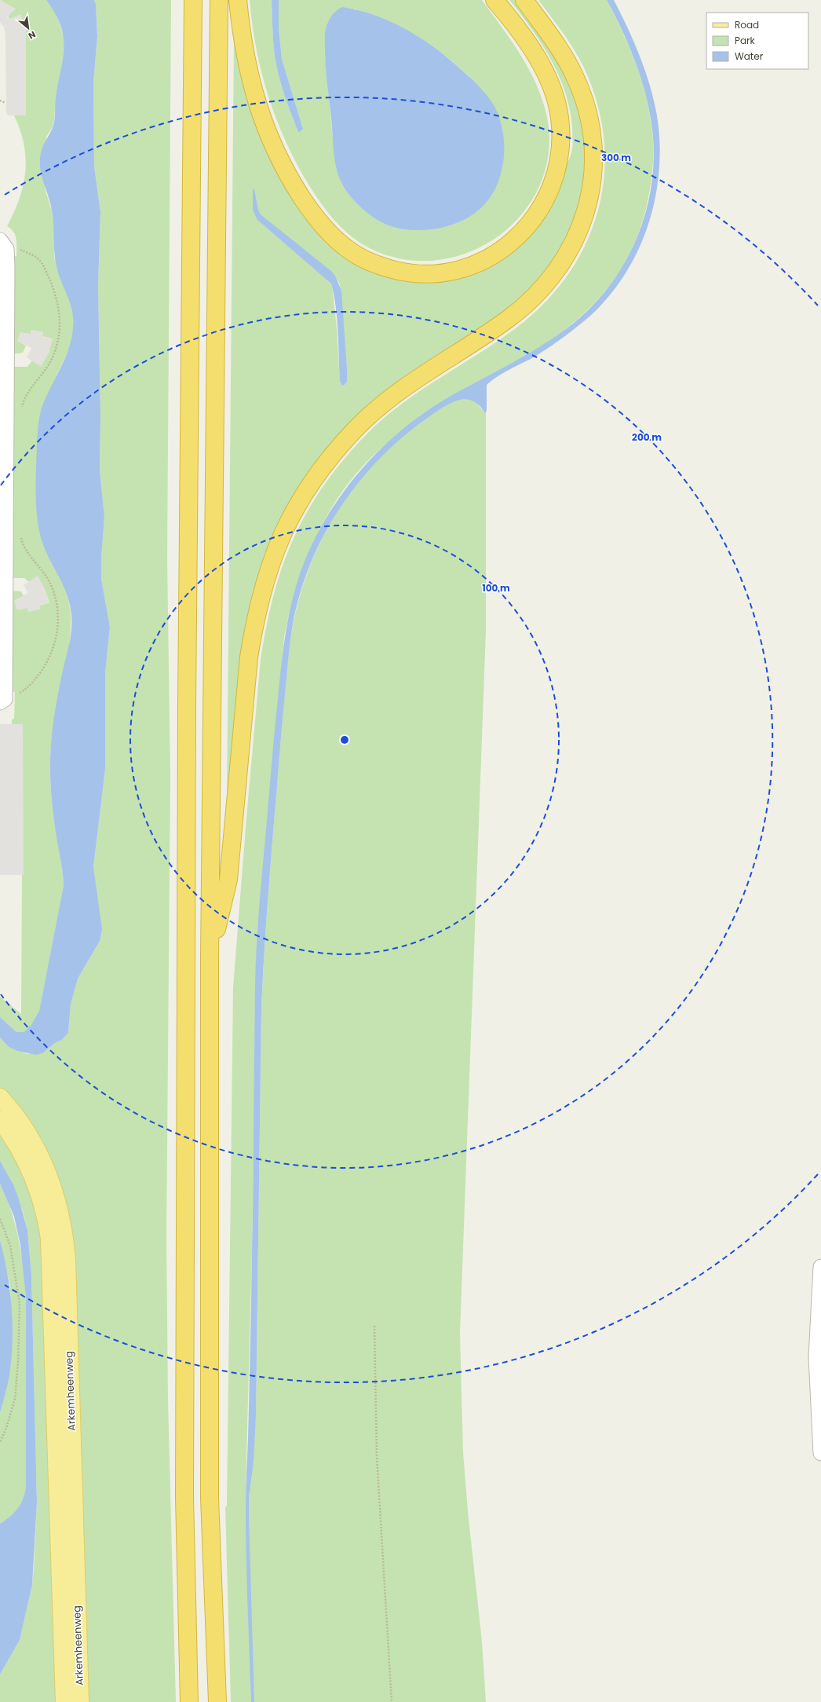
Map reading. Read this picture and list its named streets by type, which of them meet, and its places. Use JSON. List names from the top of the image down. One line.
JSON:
{"streets":{"main road":["Arkemheenweg"]},"legend":["Road","Park","Water"],"north":"bottom right","rings":["300 m","200 m","100 m"]}
